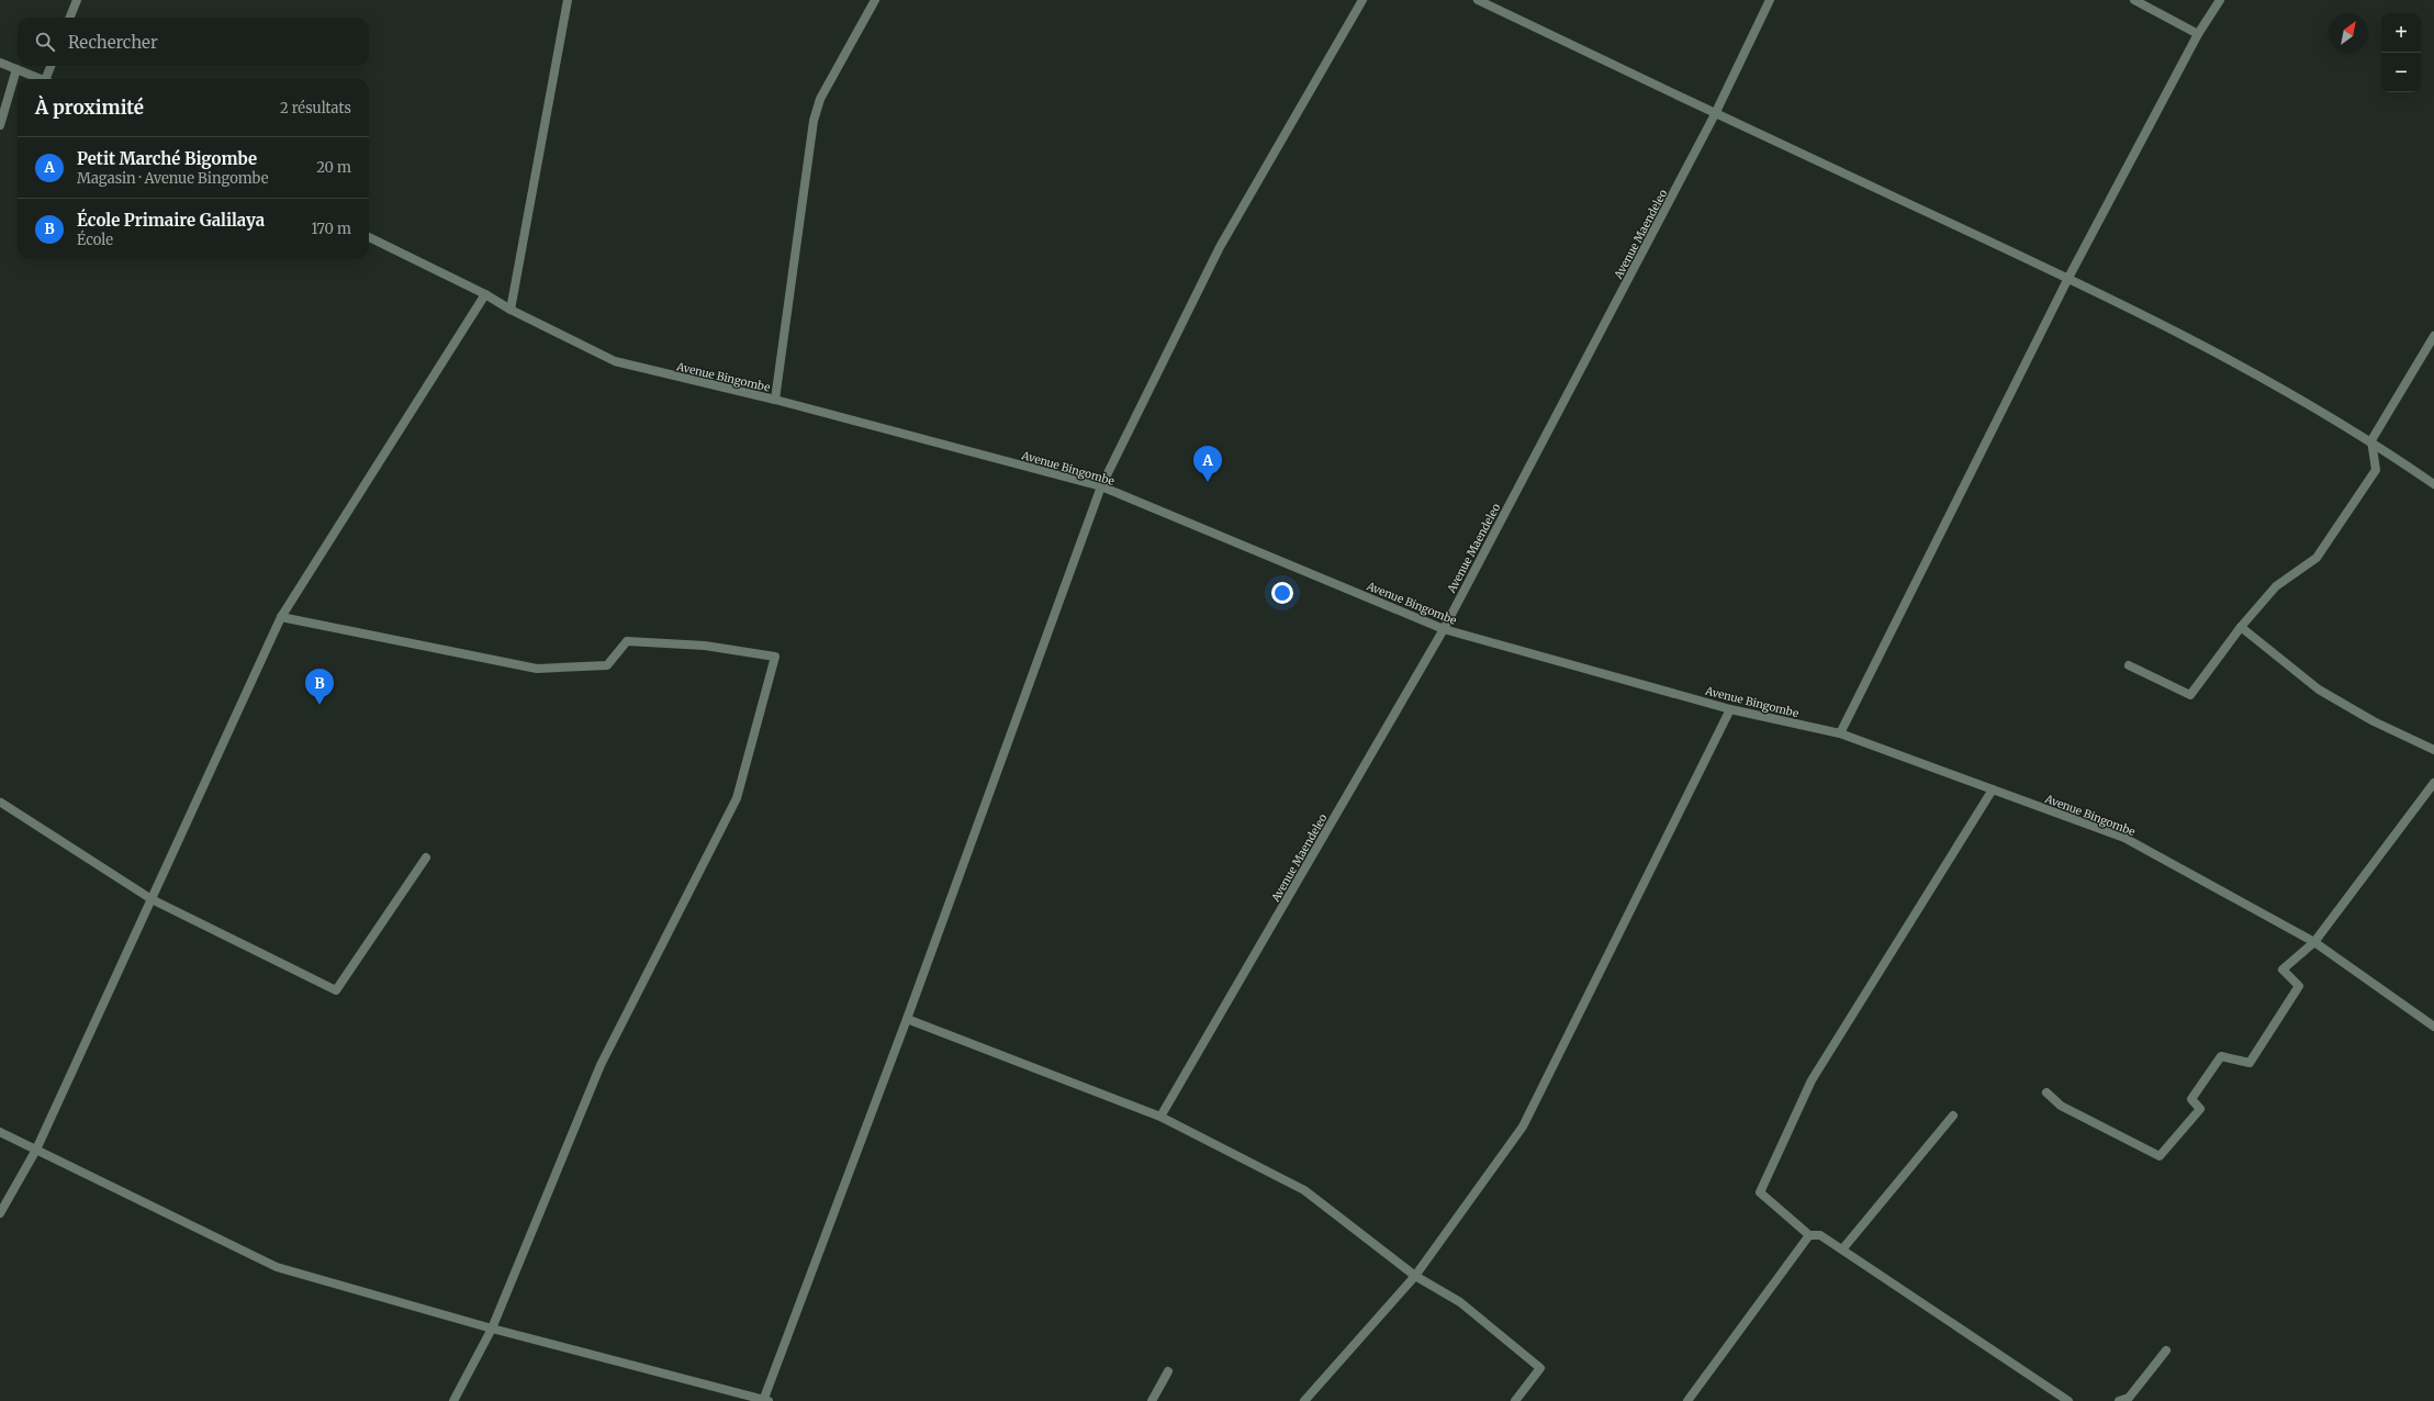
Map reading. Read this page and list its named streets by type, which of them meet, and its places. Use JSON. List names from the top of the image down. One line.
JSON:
{"streets":{"street":["Avenue Maendeleo","Avenue Bingombe"]},"crossings":[["Avenue Maendeleo","Avenue Bingombe"]],"north":"top right","page":{"map_buttons":["+","−"],"search":"Rechercher","heading":["À proximité","2 résultats"],"list":[{"mark":"A","name":"Petit Marché Bigombe","note":"Magasin · Avenue Bingombe","value":"20 m"},{"mark":"B","name":"École Primaire Galilaya","note":"École","value":"170 m"}],"pins":["A","B"]}}
